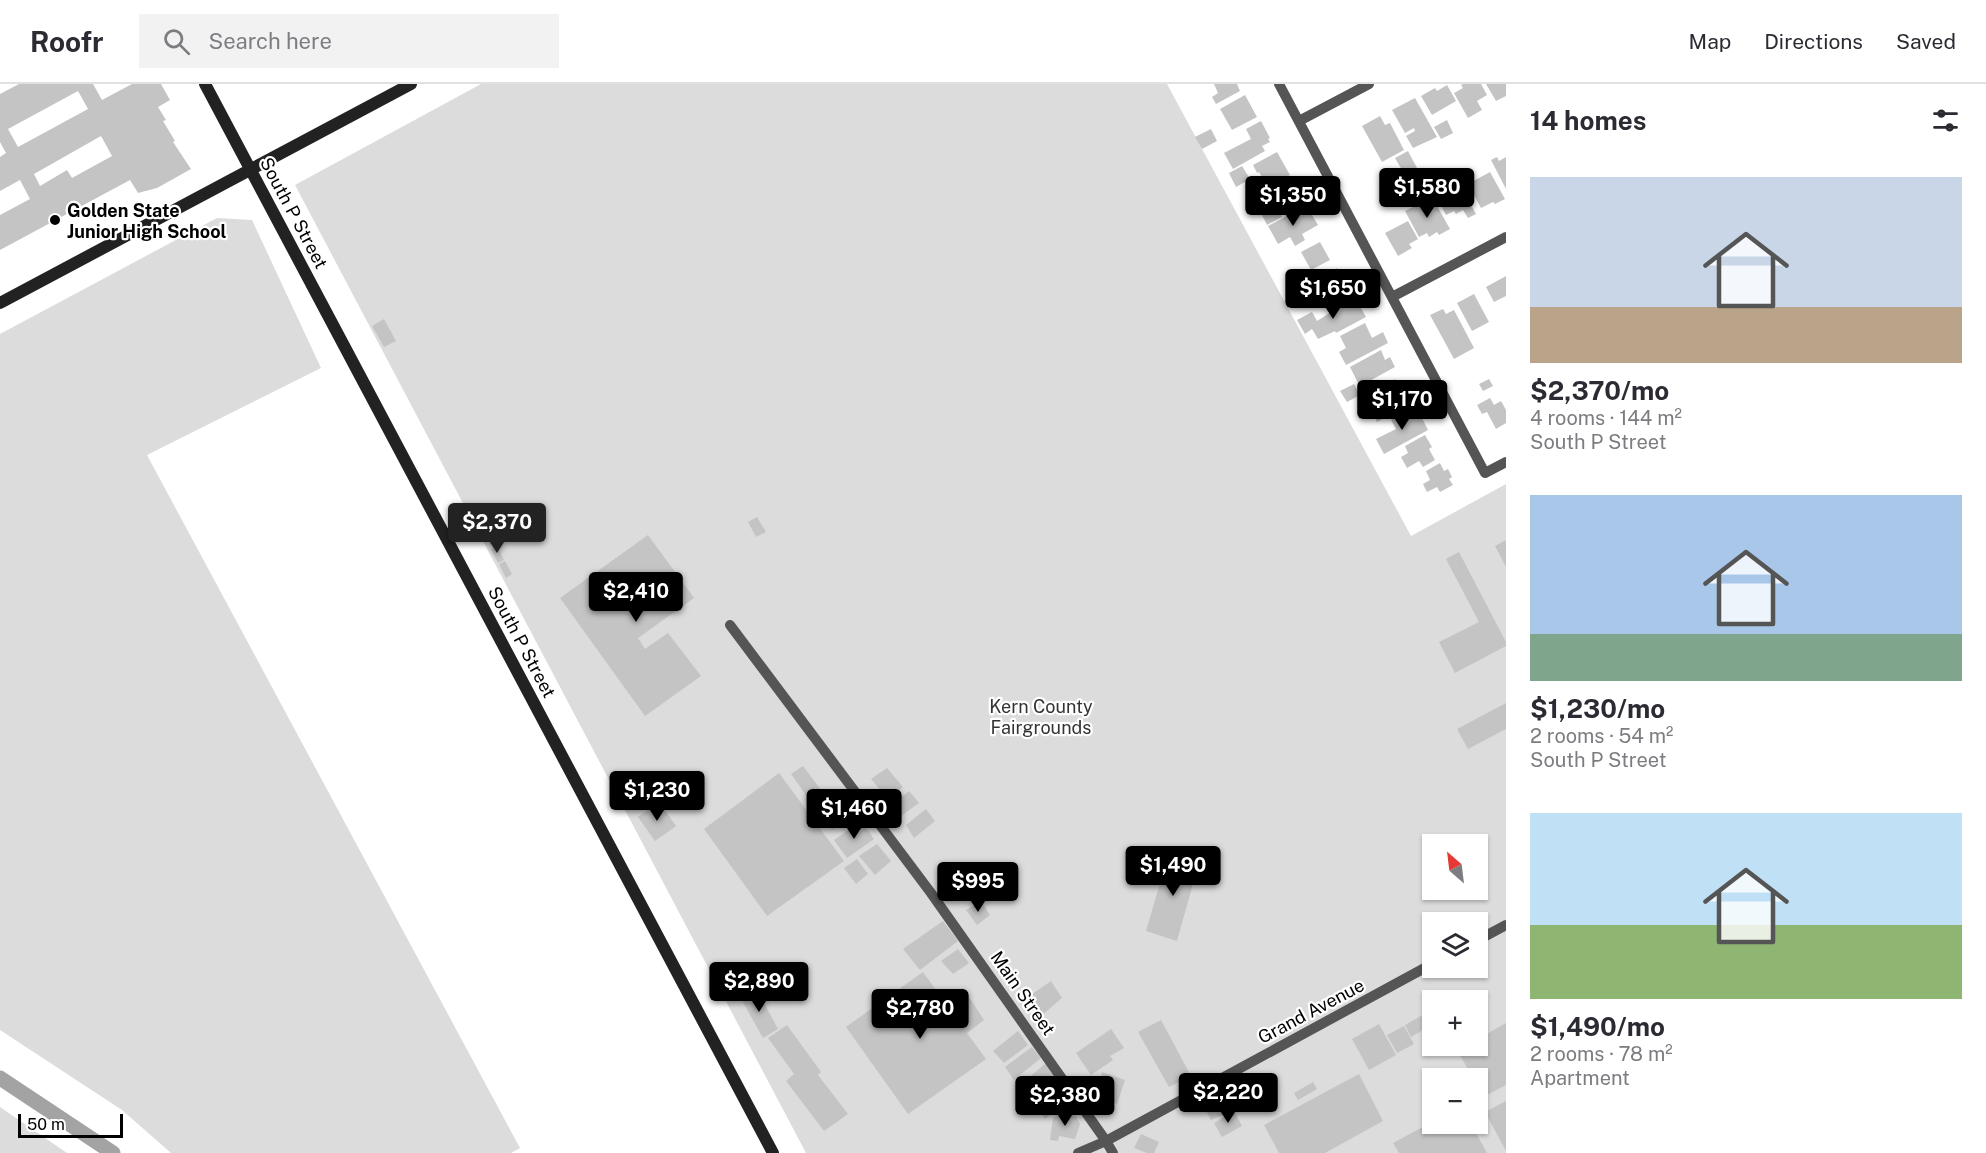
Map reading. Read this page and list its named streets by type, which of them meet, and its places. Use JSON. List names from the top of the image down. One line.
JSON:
{"streets":{"street":["South P Street","Main Street","Grand Avenue"]},"crossings":[["Main Street","Grand Avenue"]],"parks":["Kern County Fairgrounds"],"places":["Golden State Junior High School"],"scale_bar":"50 m","north":"top left","page":{"header":"Roofr","search":"Search here","nav":["Map","Directions","Saved"],"heading":"14 homes","list":[{"name":"$2,370/mo","note":"4 rooms · 144 m² · South P Street"},{"name":"$1,230/mo","note":"2 rooms · 54 m² · South P Street"},{"name":"$1,490/mo","note":"2 rooms · 78 m² · Apartment"}],"price":["$1,580","$1,350","$1,650","$1,170","$2,370","$2,410","$1,230","$1,460","$1,490","$995","$2,890","$2,780","$2,220","$2,380"],"map_buttons":["+","−"],"scale":"50 m"}}
